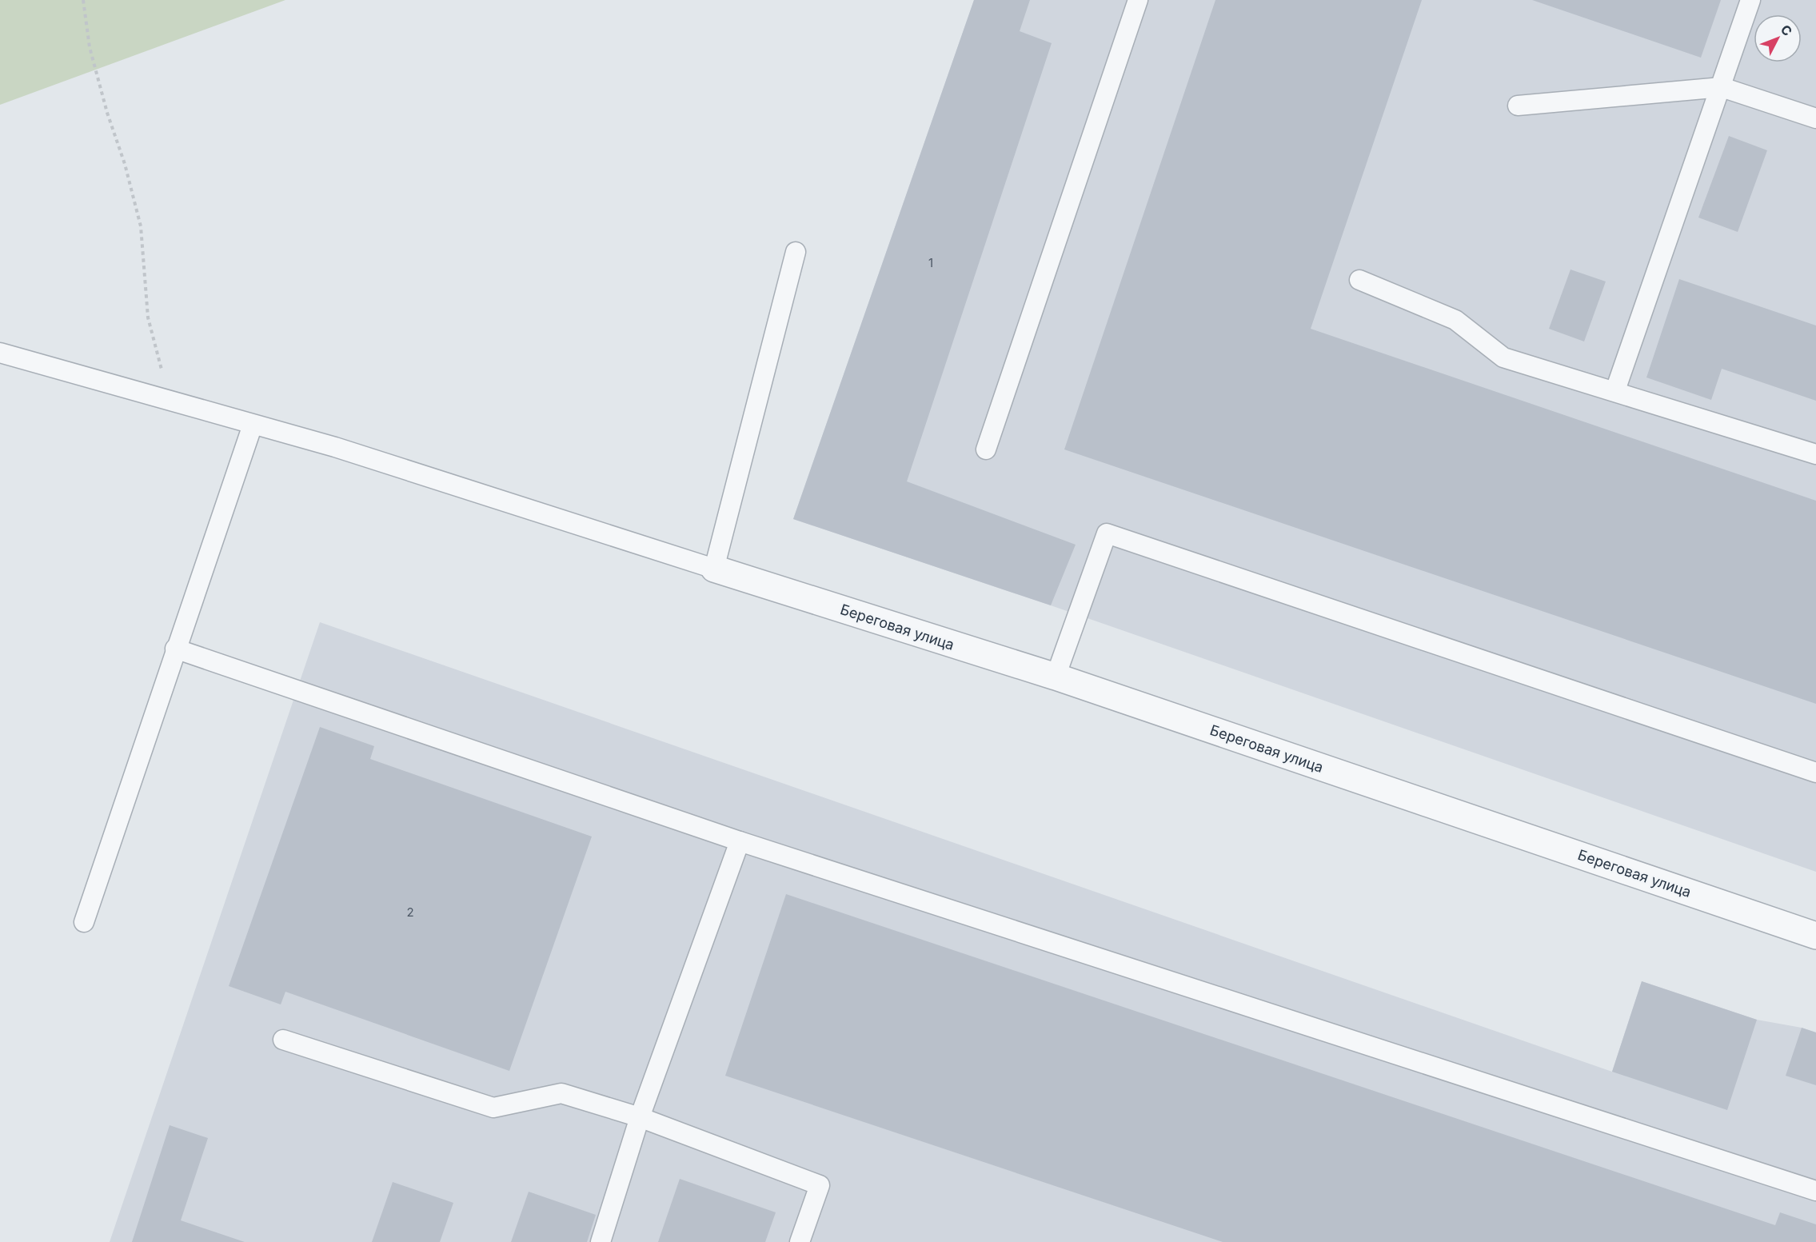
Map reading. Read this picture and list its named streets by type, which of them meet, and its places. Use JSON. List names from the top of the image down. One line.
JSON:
{"streets":{"street":["Береговая улица"]},"house_numbers":["1","2"],"north":"top right"}
